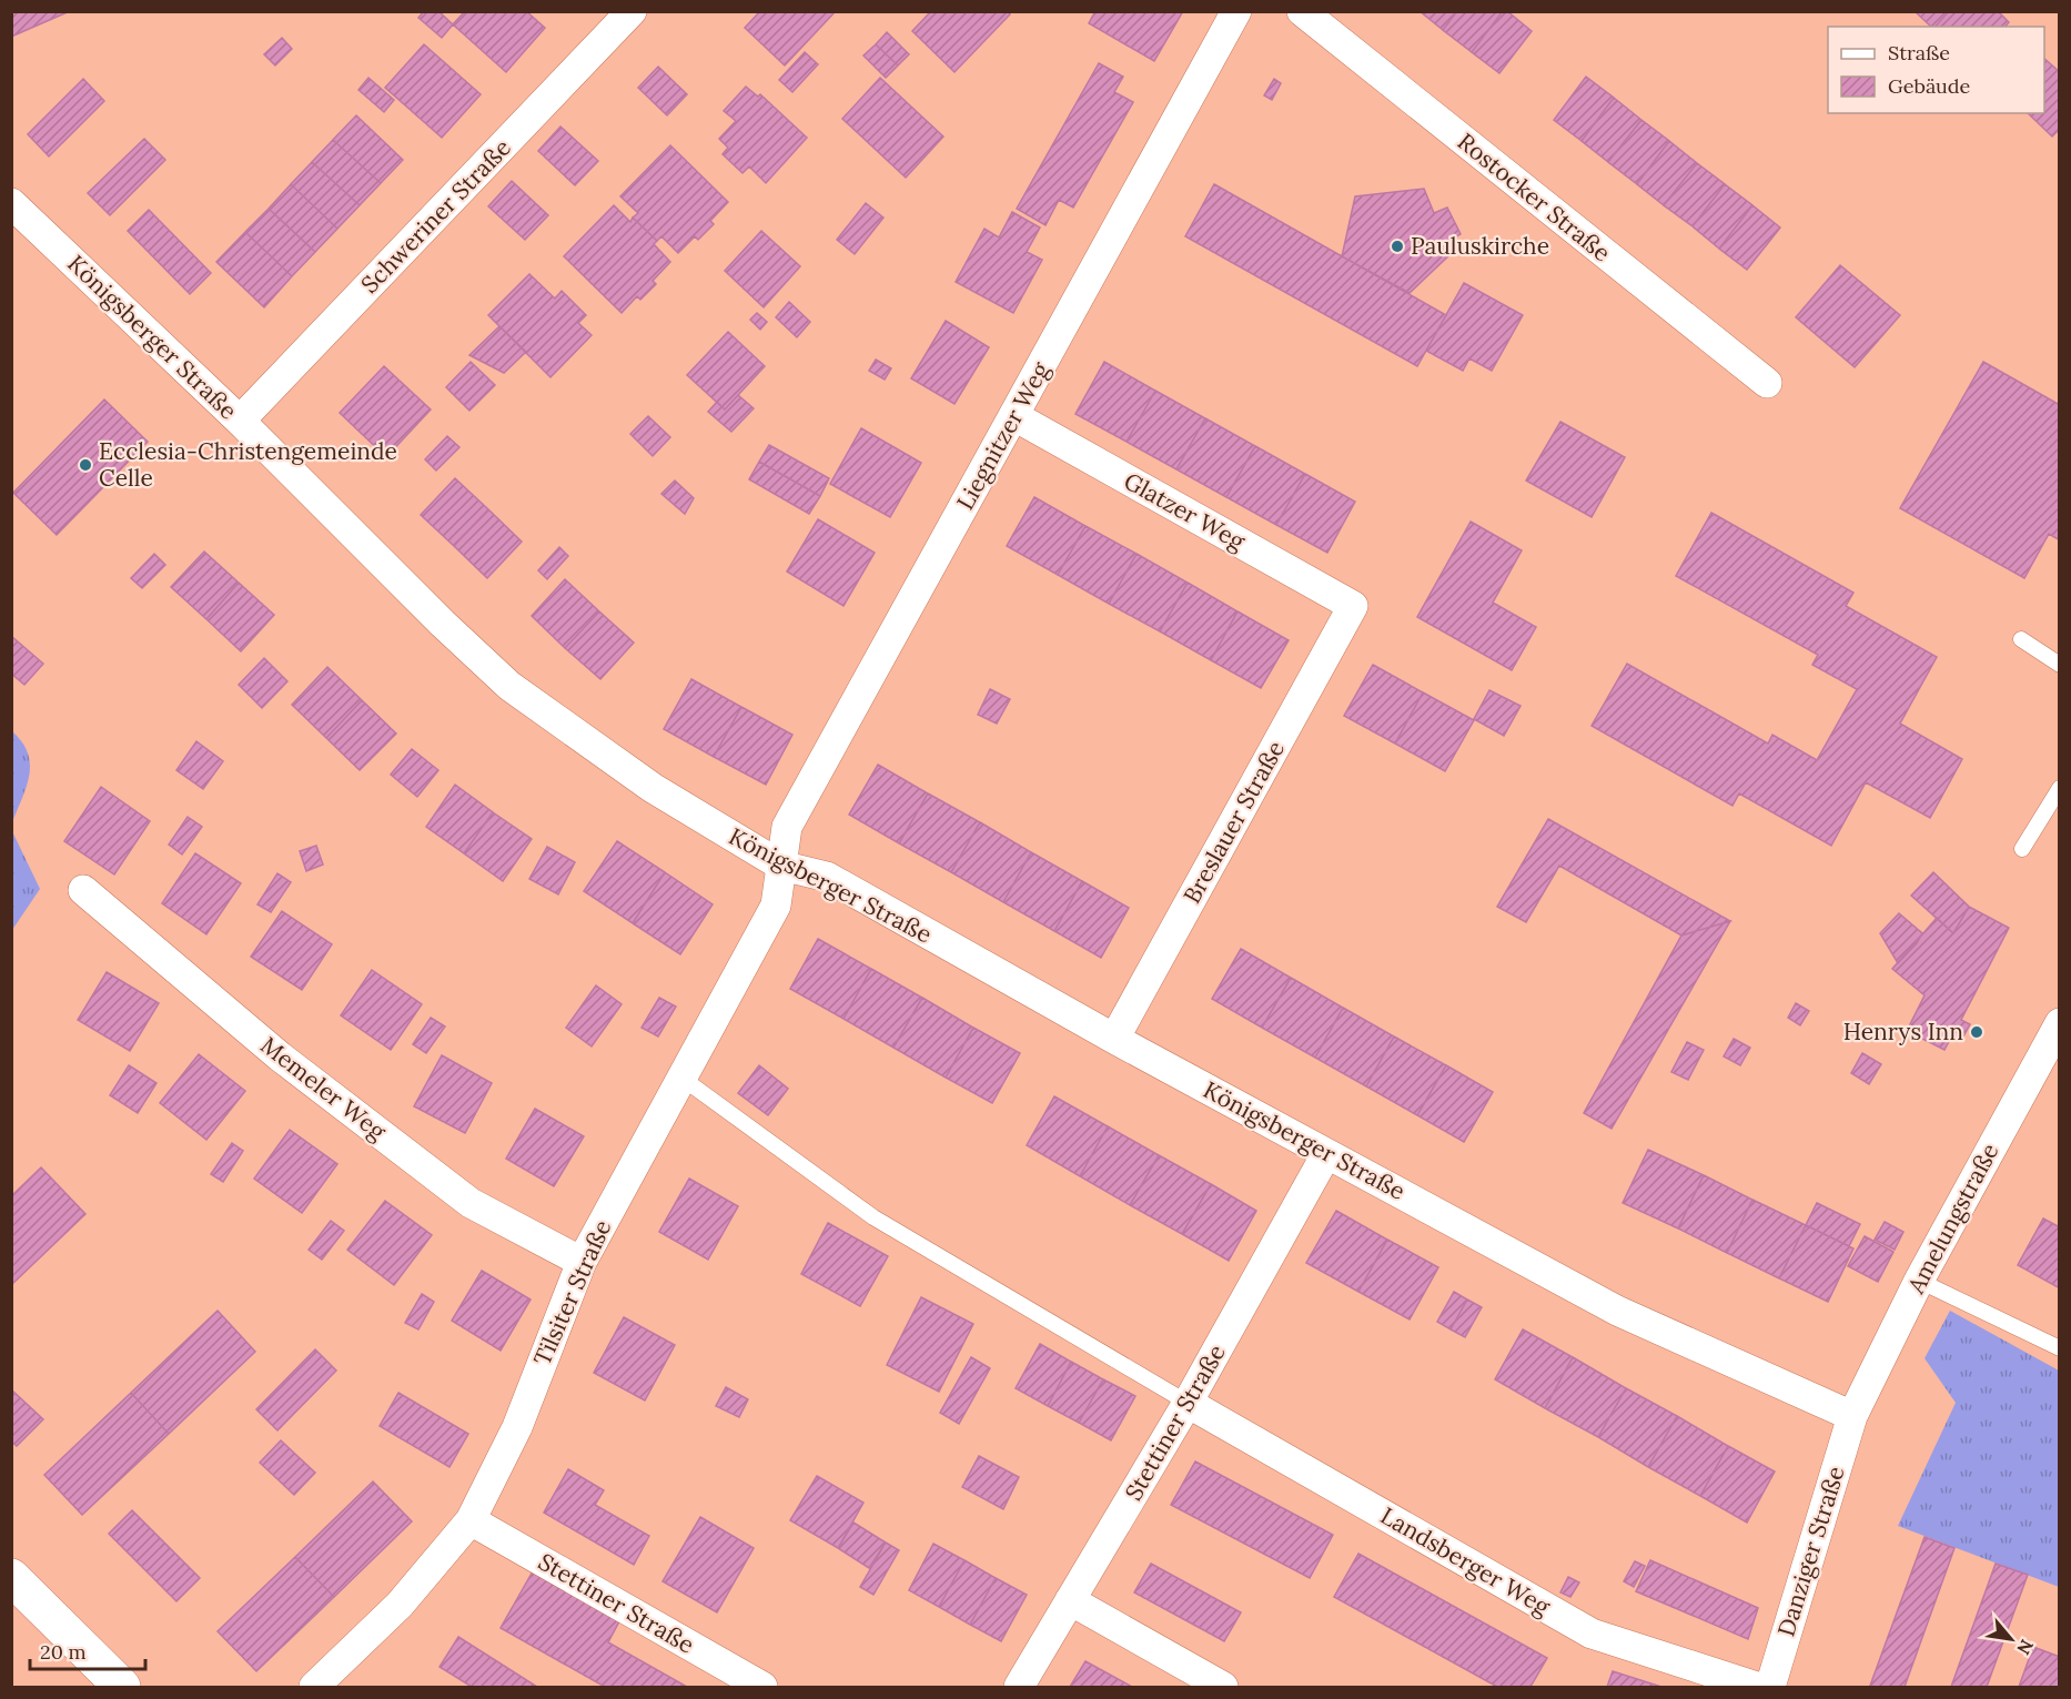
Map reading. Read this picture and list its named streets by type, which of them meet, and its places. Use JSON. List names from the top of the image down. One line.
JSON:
{"streets":{"street":["Rostocker Straße","Schweriner Straße","Königsberger Straße","Liegnitzer Weg","Glatzer Weg","Breslauer Straße","Memeler Weg","Amelungstraße","Tilsiter Straße","Stettiner Straße","Danziger Straße","Landsberger Weg"]},"crossings":[["Schweriner Straße","Königsberger Straße"],["Königsberger Straße","Liegnitzer Weg"],["Königsberger Straße","Breslauer Straße"],["Königsberger Straße","Amelungstraße"],["Königsberger Straße","Tilsiter Straße"],["Königsberger Straße","Stettiner Straße"],["Königsberger Straße","Danziger Straße"],["Liegnitzer Weg","Glatzer Weg"],["Liegnitzer Weg","Tilsiter Straße"],["Glatzer Weg","Breslauer Straße"],["Memeler Weg","Tilsiter Straße"],["Amelungstraße","Danziger Straße"],["Tilsiter Straße","Stettiner Straße"],["Stettiner Straße","Landsberger Weg"]],"places":["Pauluskirche","Ecclesia-Christengemeinde Celle","Henrys Inn"],"legend":["Straße","Gebäude"],"scale_bar":"20 m","north":"bottom right"}
